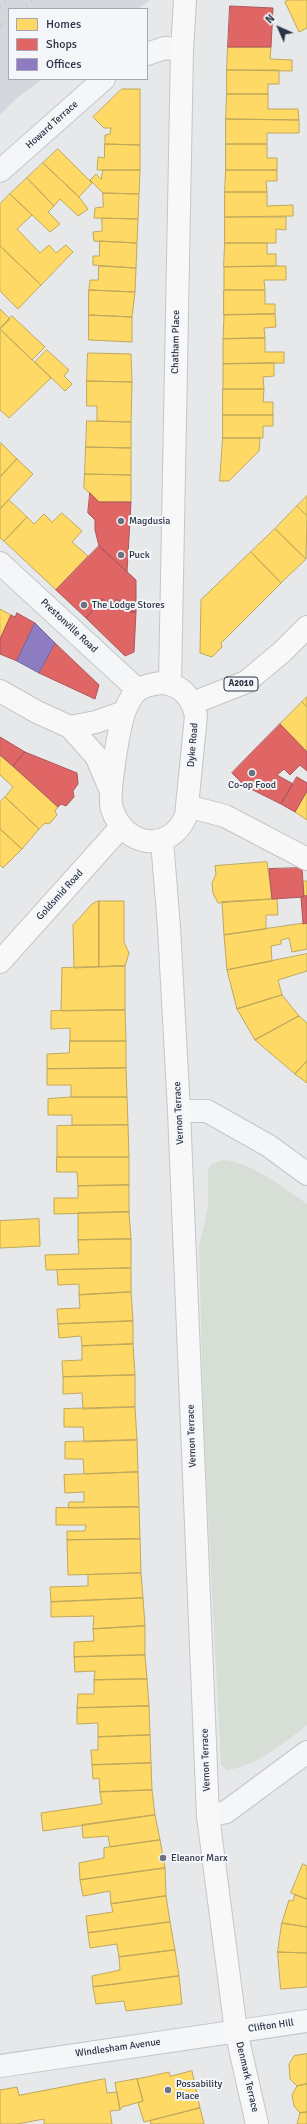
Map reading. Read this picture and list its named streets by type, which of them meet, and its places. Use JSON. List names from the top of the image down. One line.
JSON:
{"streets":{"main road":["Chatham Place","A2010","Dyke Road","Goldsmid Road","Vernon Terrace","Denmark Terrace"],"street":["Howard Terrace","Prestonville Road","Clifton Hill","Windlesham Avenue"]},"crossings":[["A2010","Dyke Road"],["Dyke Road","Vernon Terrace"],["Vernon Terrace","Clifton Hill"],["Vernon Terrace","Windlesham Avenue"],["Vernon Terrace","Denmark Terrace"],["Clifton Hill","Windlesham Avenue"],["Clifton Hill","Denmark Terrace"],["Windlesham Avenue","Denmark Terrace"]],"places":["Magdusia","Puck","The Lodge Stores","Co-op Food","Eleanor Marx","Possability Place"],"legend":["Homes","Shops","Offices"],"north":"top left"}
